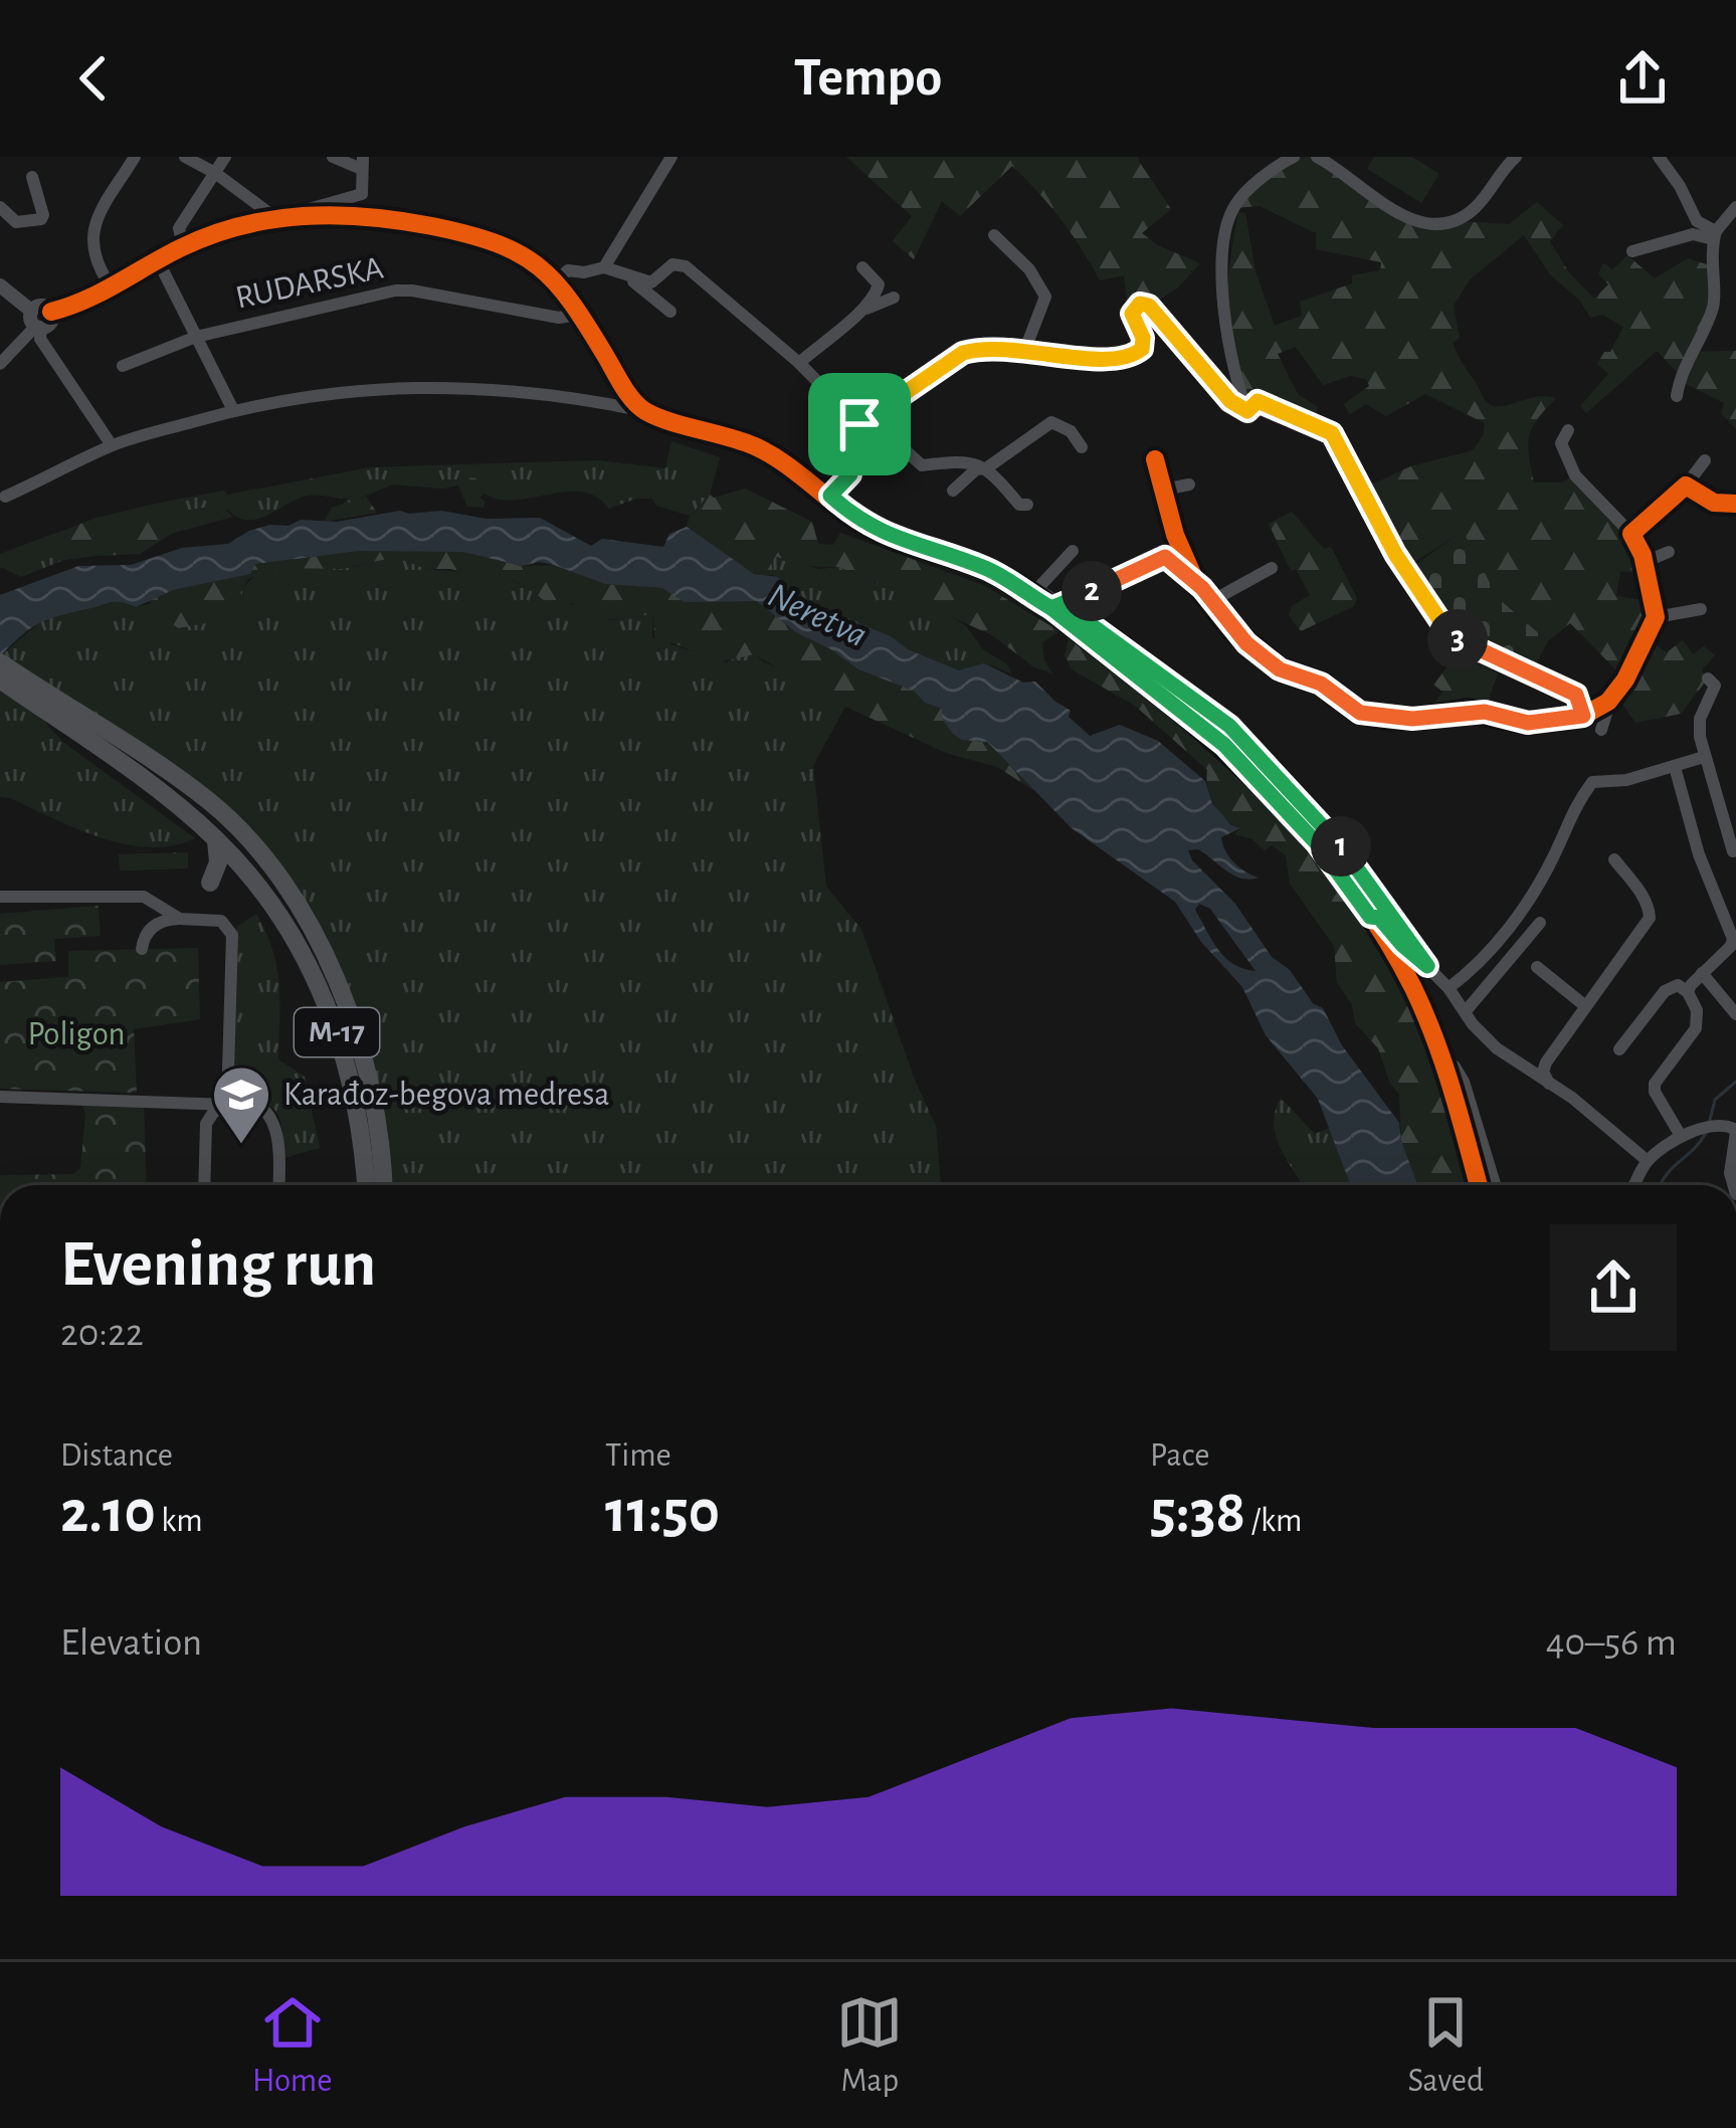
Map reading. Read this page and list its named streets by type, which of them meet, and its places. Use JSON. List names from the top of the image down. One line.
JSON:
{"streets":{"main road":["M-17"],"street":["RUDARSKA"]},"water":["Neretva"],"parks":["Poligon"],"places":{"school or university":["Karađoz-begova medresa"]},"page":{"header":"Tempo","pins":["2","3","1"],"heading":["Evening run","20:22"],"stats":[["Distance","2.10 km"],["Time","11:50"],["Pace","5:38 /km"]],"chart":["Elevation","40–56 m"],"tabs":["Home","Map","Saved"]}}
